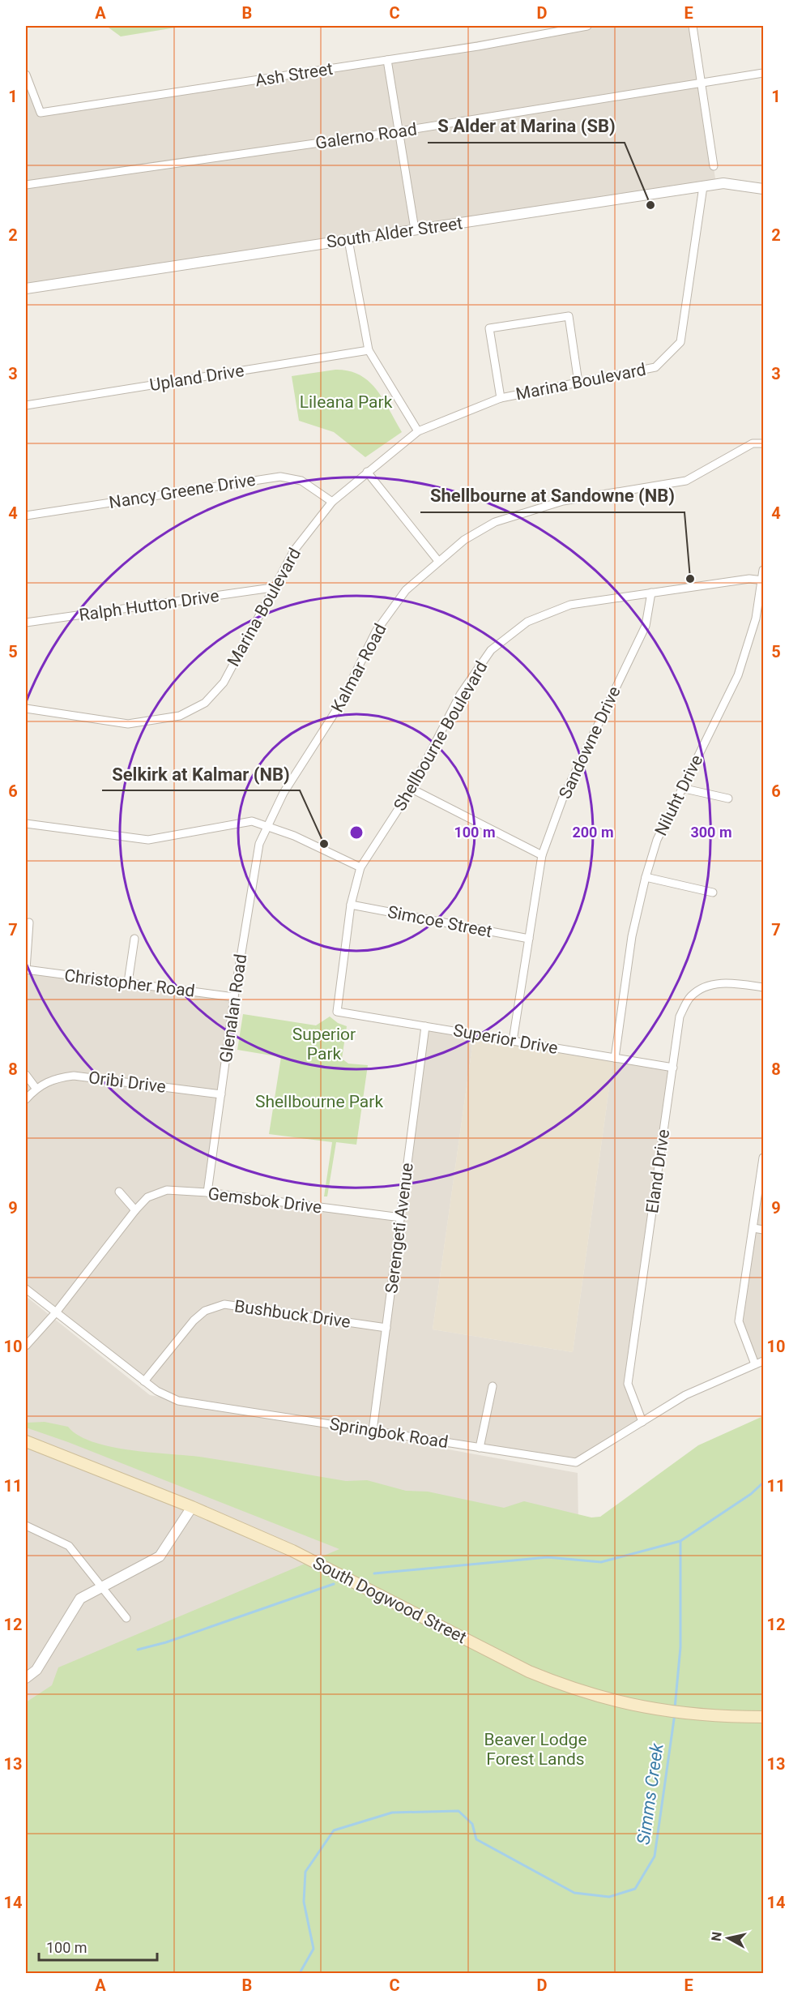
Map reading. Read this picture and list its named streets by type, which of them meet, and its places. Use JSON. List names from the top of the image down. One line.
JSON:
{"streets":{"main road":["South Dogwood Street"],"street":["Ash Street","Galerno Road","South Alder Street","Upland Drive","Marina Boulevard","Nancy Greene Drive","Ralph Hutton Drive","Kalmar Road","Shellbourne Boulevard","Sandowne Drive","Niluht Drive","Simcoe Street","Christopher Road","Glenalan Road","Superior Drive","Oribi Drive","Eland Drive","Gemsbok Drive","Serengeti Avenue","Bushbuck Drive","Springbok Road"]},"crossings":[["South Alder Street","Marina Boulevard"],["Marina Boulevard","Nancy Greene Drive"],["Marina Boulevard","Ralph Hutton Drive"],["Kalmar Road","Glenalan Road"],["Shellbourne Boulevard","Sandowne Drive"],["Shellbourne Boulevard","Niluht Drive"],["Shellbourne Boulevard","Simcoe Street"],["Shellbourne Boulevard","Superior Drive"],["Sandowne Drive","Simcoe Street"],["Sandowne Drive","Superior Drive"],["Niluht Drive","Superior Drive"],["Christopher Road","Glenalan Road"],["Glenalan Road","Oribi Drive"],["Glenalan Road","Gemsbok Drive"],["Superior Drive","Eland Drive"],["Superior Drive","Serengeti Avenue"],["Eland Drive","Springbok Road"],["Gemsbok Drive","Serengeti Avenue"],["Gemsbok Drive","Springbok Road"],["Serengeti Avenue","Bushbuck Drive"],["Serengeti Avenue","Springbok Road"],["Bushbuck Drive","Springbok Road"]],"water":["Simms Creek"],"parks":["Lileana Park","Superior Park","Shellbourne Park","Beaver Lodge Forest Lands"],"places":["S Alder at Marina (SB)","Shellbourne at Sandowne (NB)","Selkirk at Kalmar (NB)"],"scale_bar":"100 m","north":"left","grid":{"columns":["A","B","C","D","E"],"rows":["1","2","3","4","5","6","7","8","9","10","11","12","13","14"]},"rings":["100 m","200 m","300 m"]}
